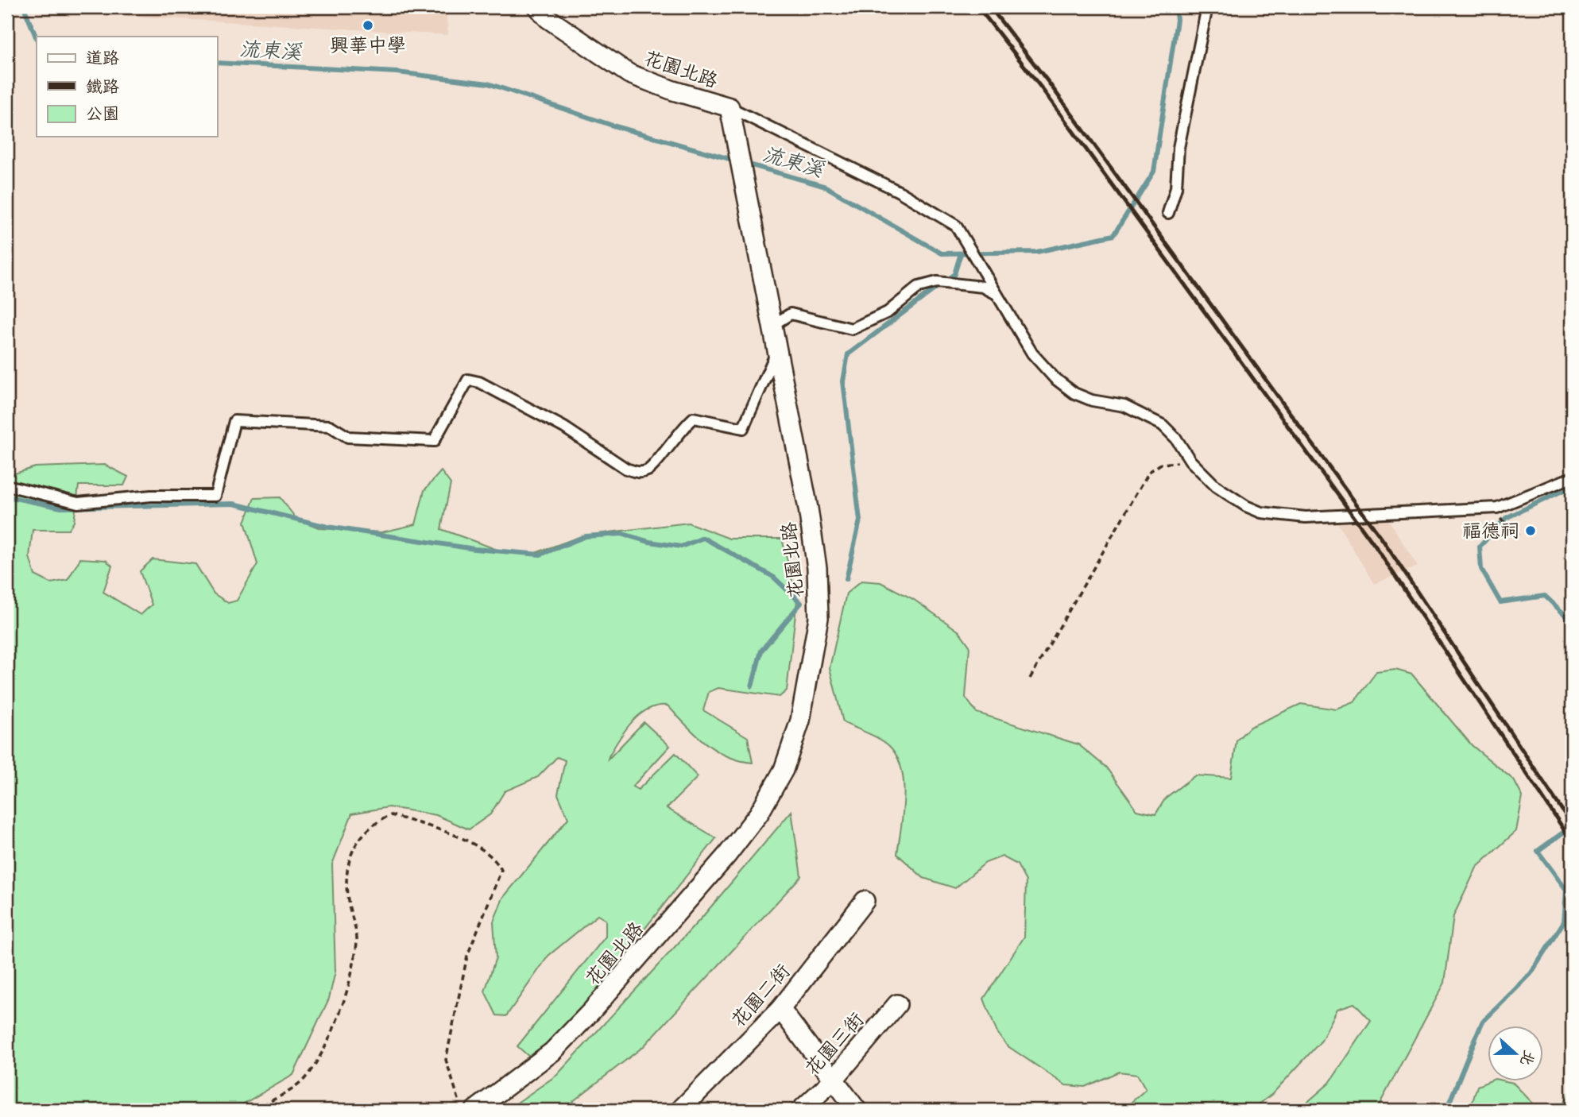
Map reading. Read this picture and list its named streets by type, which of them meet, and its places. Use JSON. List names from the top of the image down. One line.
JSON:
{"streets":{"street":["花園北路","花園二街","花園三街"]},"water":["流東溪"],"places":["興華中學","福德祠"],"legend":["道路","鐵路","公園"],"north":"right"}
